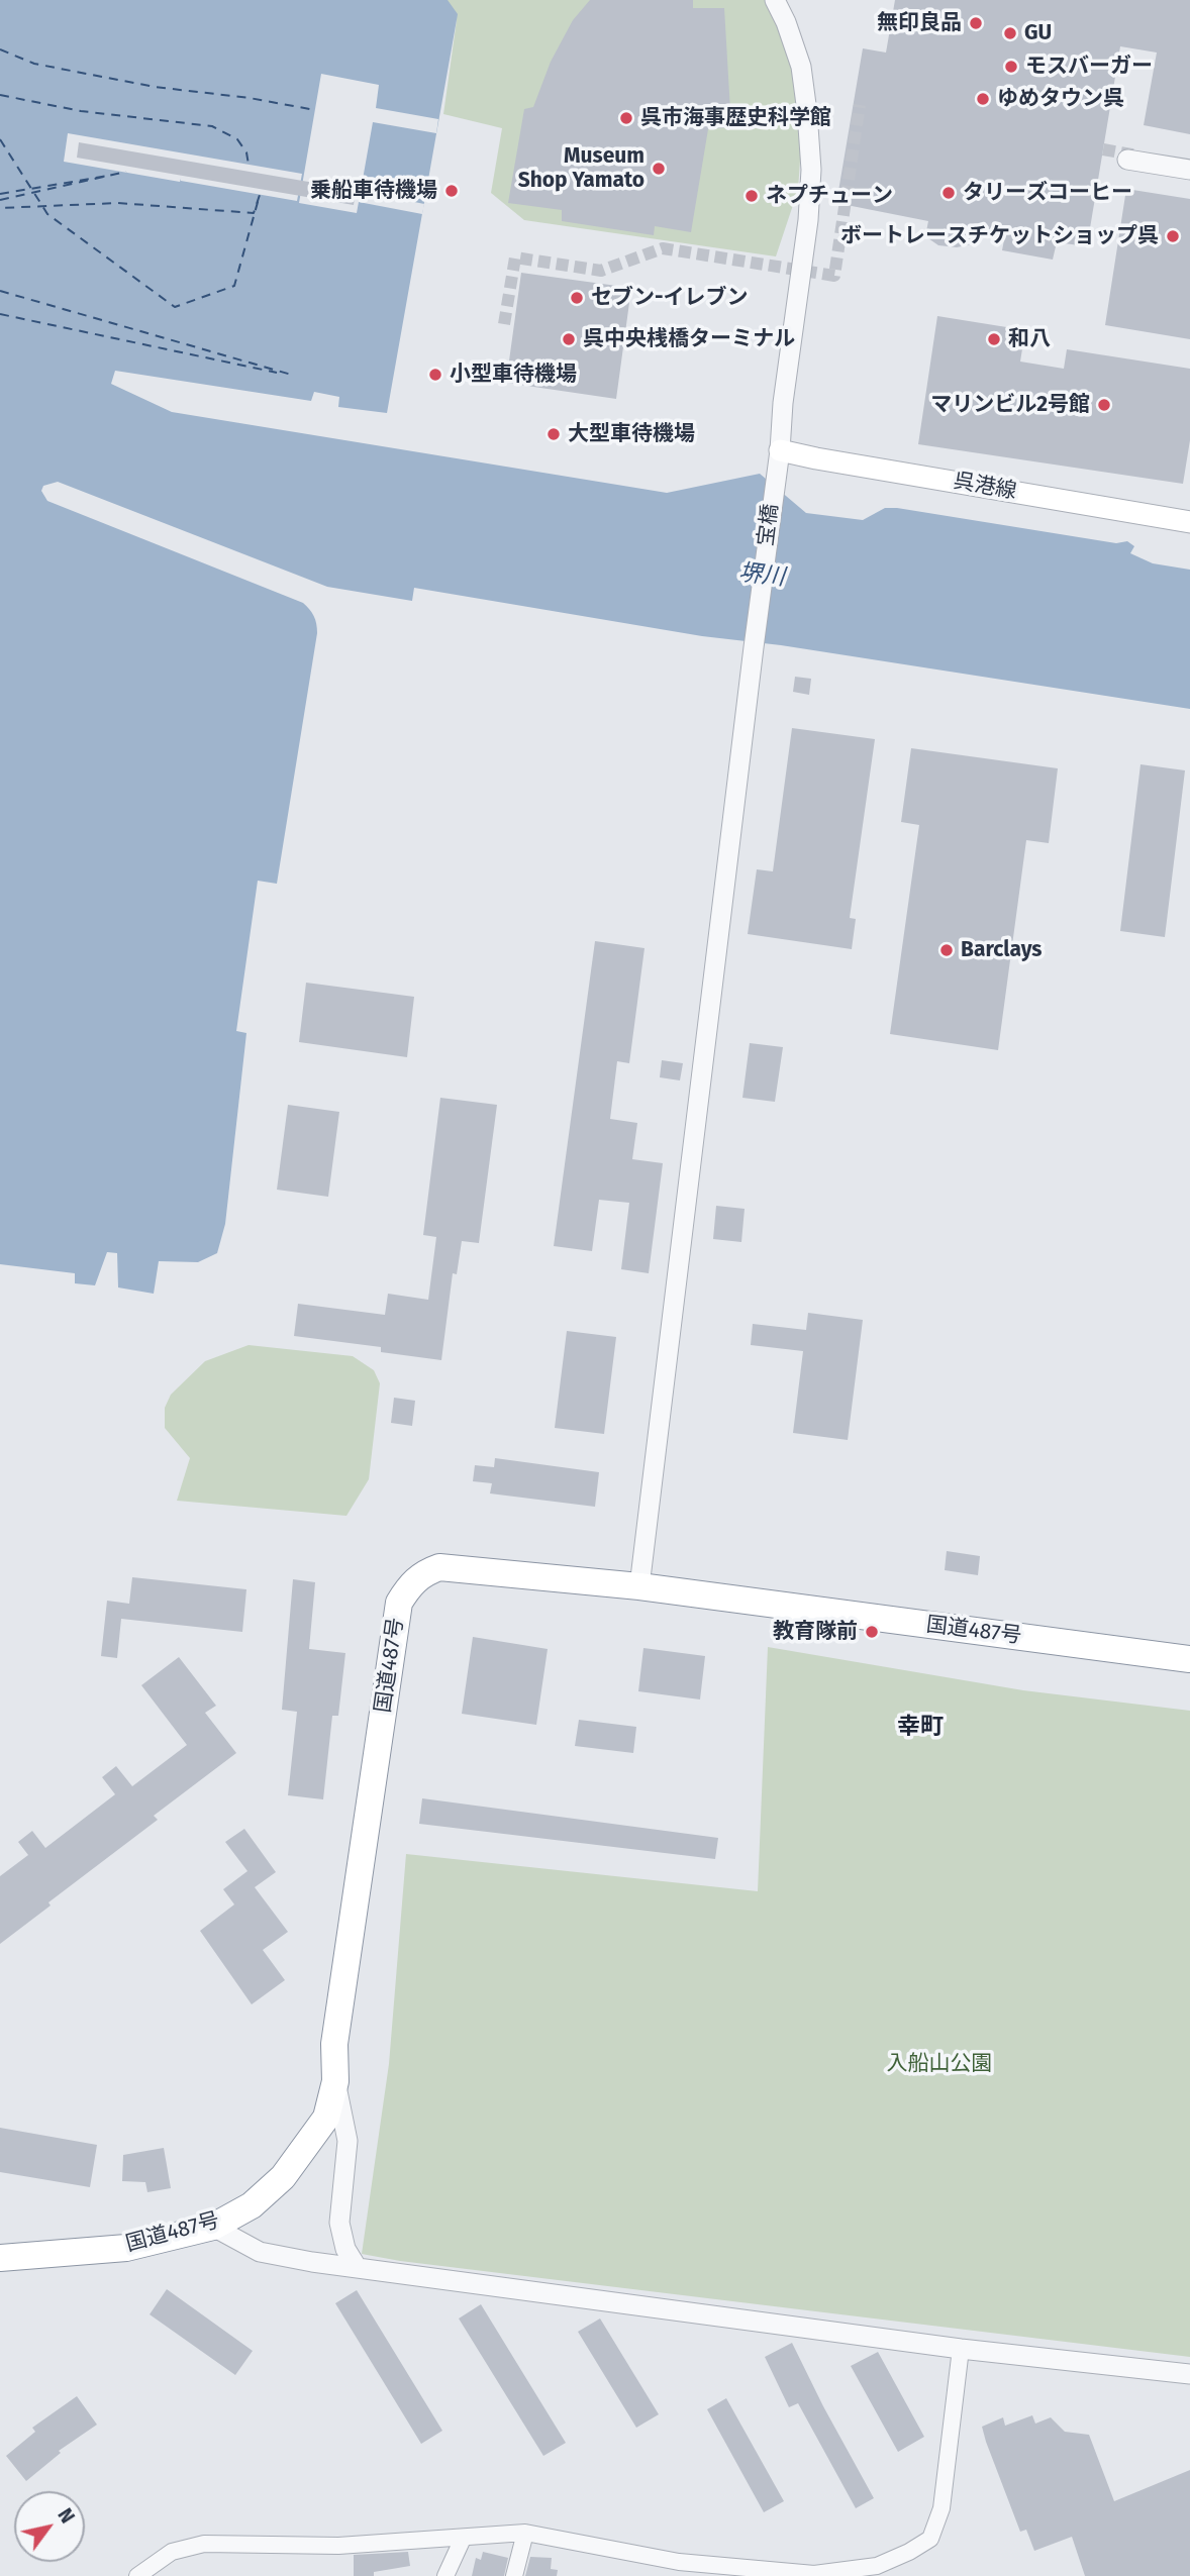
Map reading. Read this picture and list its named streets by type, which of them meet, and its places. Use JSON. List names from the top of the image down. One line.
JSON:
{"streets":{"highway":["国道487号"],"main road":["呉港線"],"street":["宝橋"]},"crossings":[["呉港線","宝橋"],["宝橋","国道487号"]],"districts":["幸町"],"water":["堺川"],"parks":["入船山公園"],"places":["無印良品","GU","モスバーガー","ゆめタウン呉","呉市海事歴史科学館","Museum Shop Yamato","乗船車待機場","タリーズコーヒー","ネプチューン","ボートレースチケットショップ呉","セブン-イレブン","呉中央桟橋ターミナル","和八","小型車待機場","マリンビル2号館","大型車待機場","Barclays","教育隊前"],"north":"top right"}
